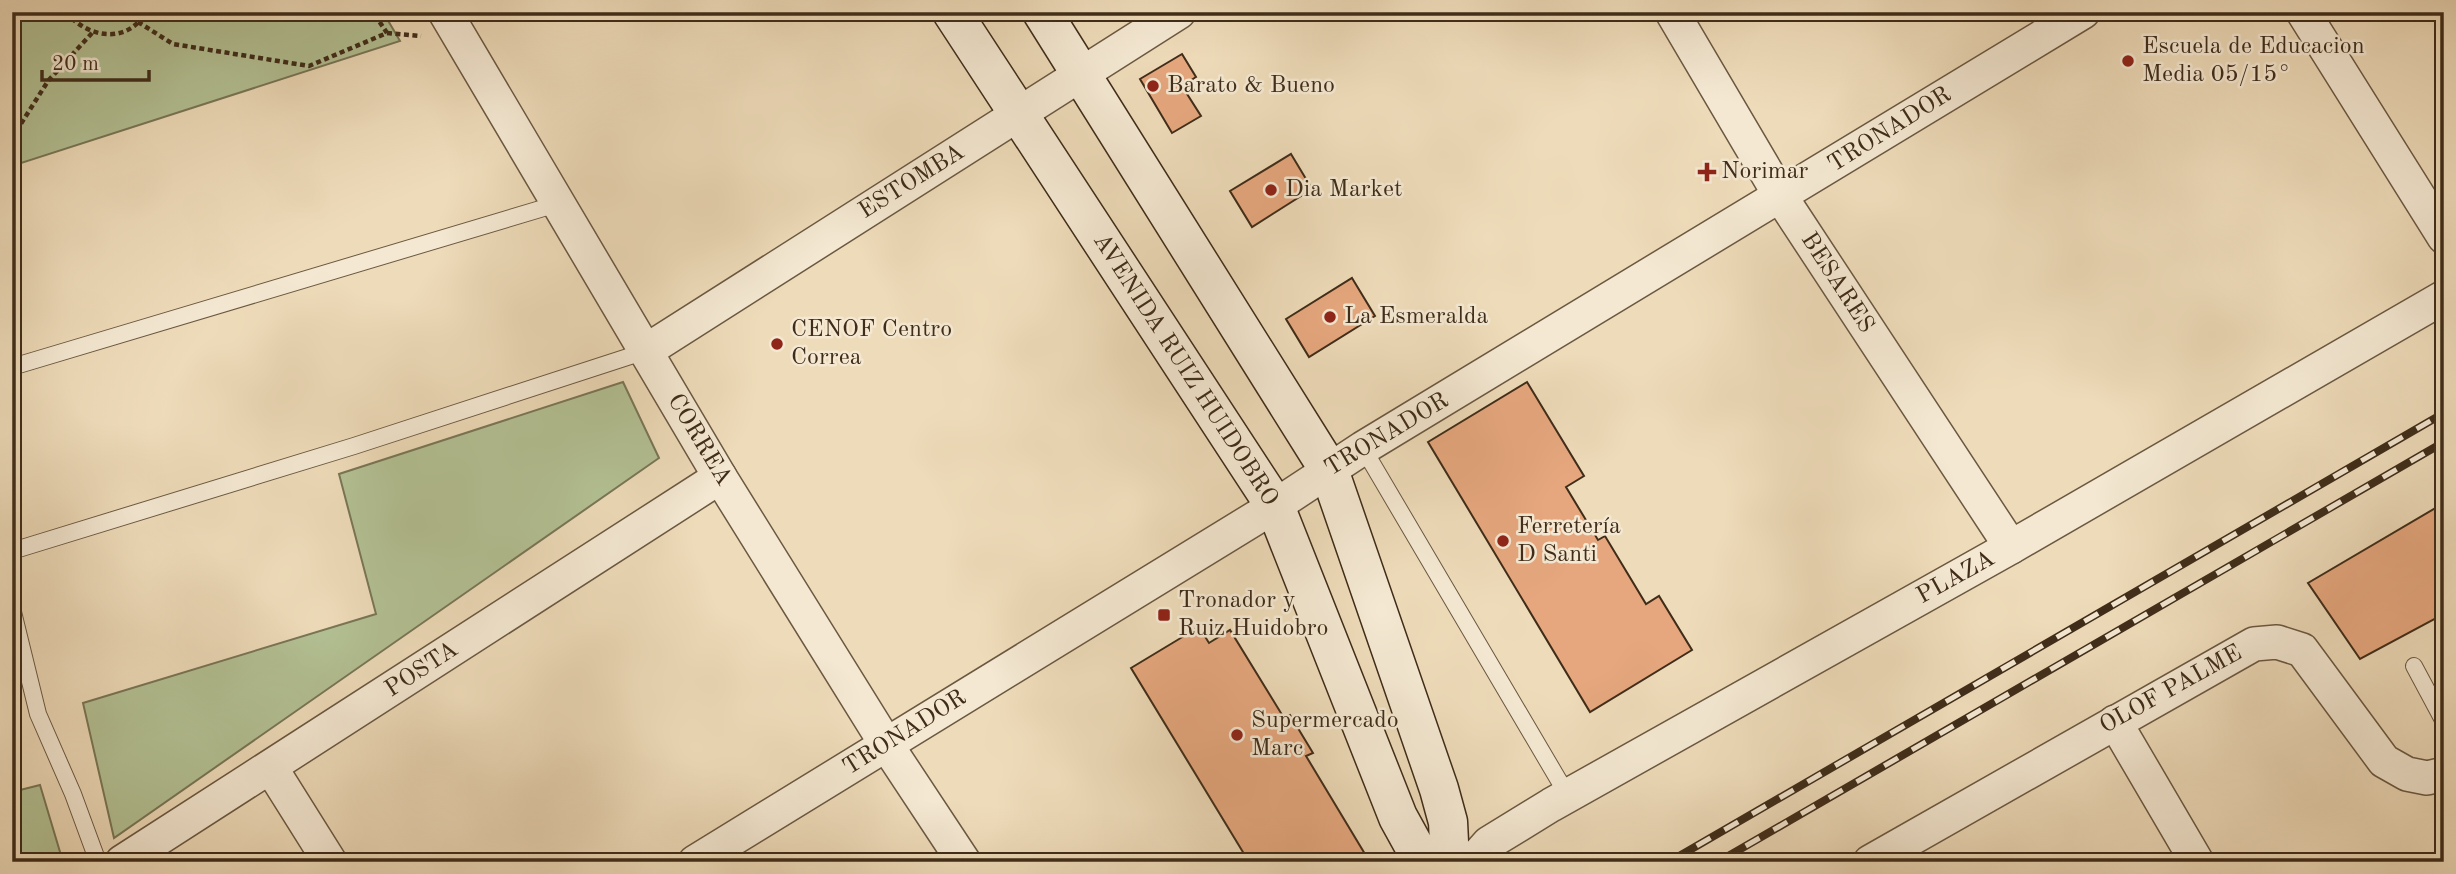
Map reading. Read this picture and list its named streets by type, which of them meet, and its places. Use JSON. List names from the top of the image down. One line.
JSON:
{"streets":{"main road":["AVENIDA RUIZ HUIDOBRO"],"street":["TRONADOR","ESTOMBA","BESARES","CORREA","PLAZA","POSTA","OLOF PALME"]},"crossings":[["TRONADOR","BESARES"],["TRONADOR","AVENIDA RUIZ HUIDOBRO"],["TRONADOR","CORREA"],["ESTOMBA","AVENIDA RUIZ HUIDOBRO"],["ESTOMBA","CORREA"],["BESARES","PLAZA"],["CORREA","POSTA"]],"places":{"other":["Escuela de Educacion Media 05/15°","Barato & Bueno","Dia Market","La Esmeralda","CENOF Centro Correa","Ferretería D Santi","Supermercado Marc"],"health":["Norimar"],"transit":["Tronador y Ruiz Huidobro"]},"scale_bar":"20 m"}
